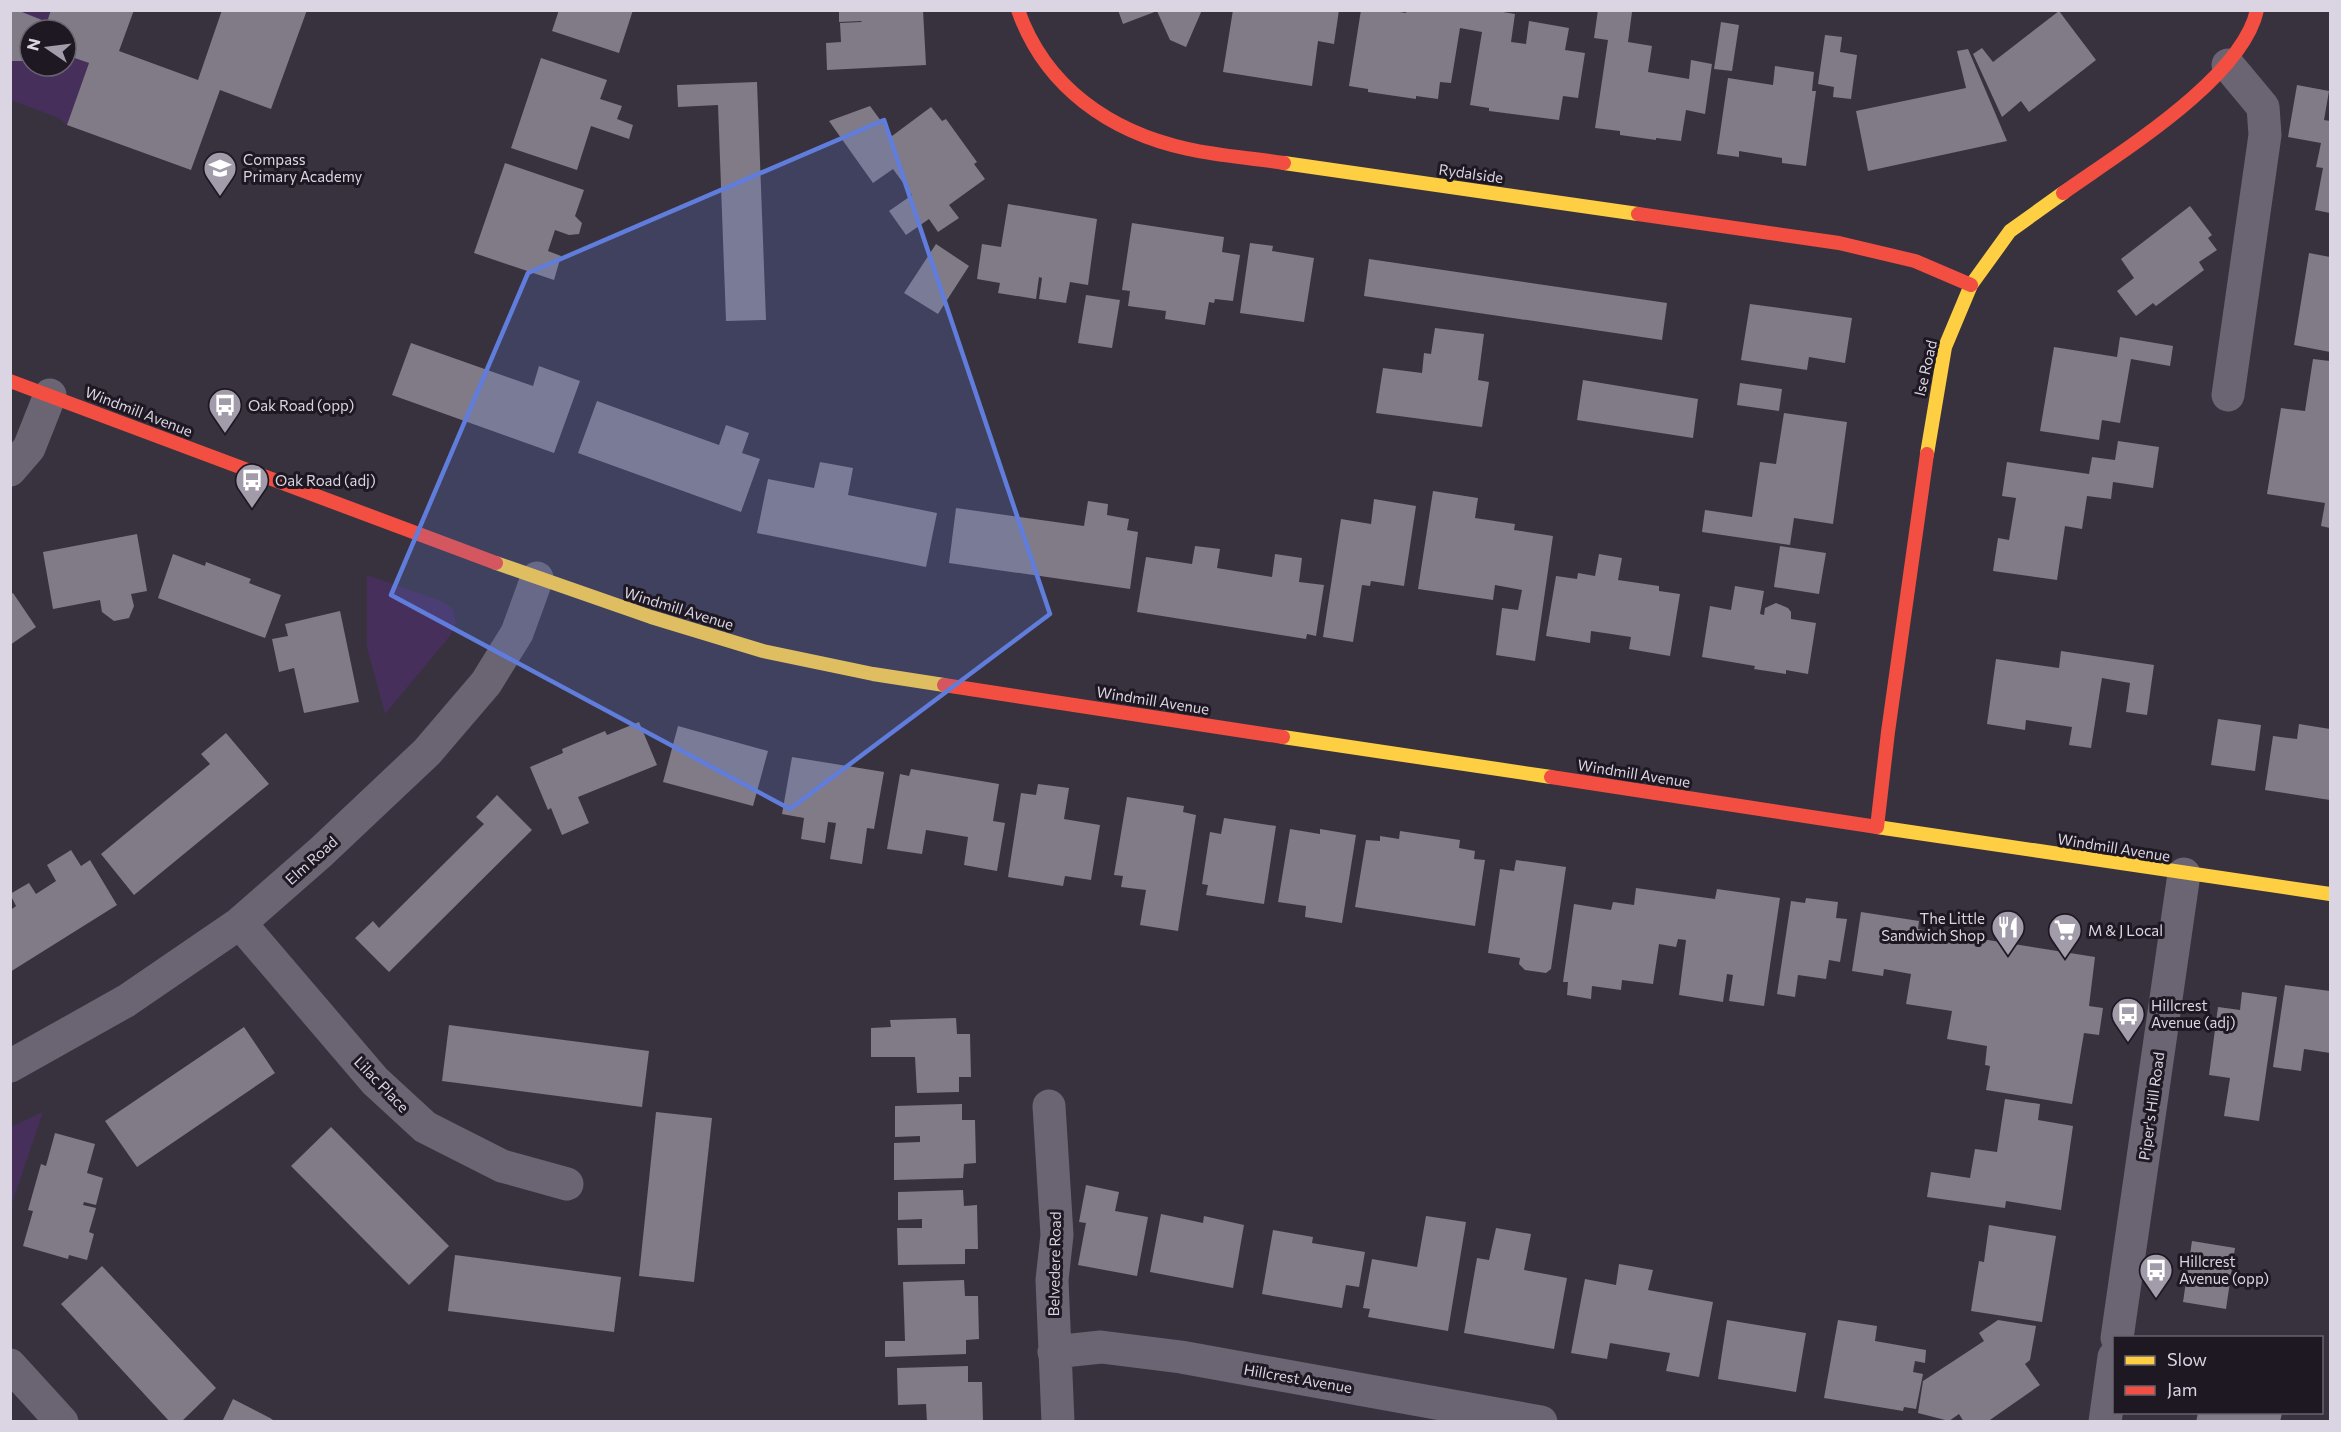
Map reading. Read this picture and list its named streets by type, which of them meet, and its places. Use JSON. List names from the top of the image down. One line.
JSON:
{"streets":{"main road":["Rydalside","Ise Road","Windmill Avenue"],"street":["Elm Road","Lilac Place","Piper's Hill Road","Belvedere Road","Hillcrest Avenue"]},"crossings":[["Rydalside","Ise Road"],["Ise Road","Windmill Avenue"],["Windmill Avenue","Elm Road"],["Windmill Avenue","Piper's Hill Road"],["Elm Road","Lilac Place"],["Belvedere Road","Hillcrest Avenue"]],"places":{"school or university":["Compass Primary Academy"],"bus stop":["Oak Road (opp)","Oak Road (adj)","Hillcrest Avenue (adj)","Hillcrest Avenue (opp)"],"restaurant":["The Little Sandwich Shop"],"supermarket":["M & J Local"]},"legend":["Slow","Jam"],"north":"left"}
